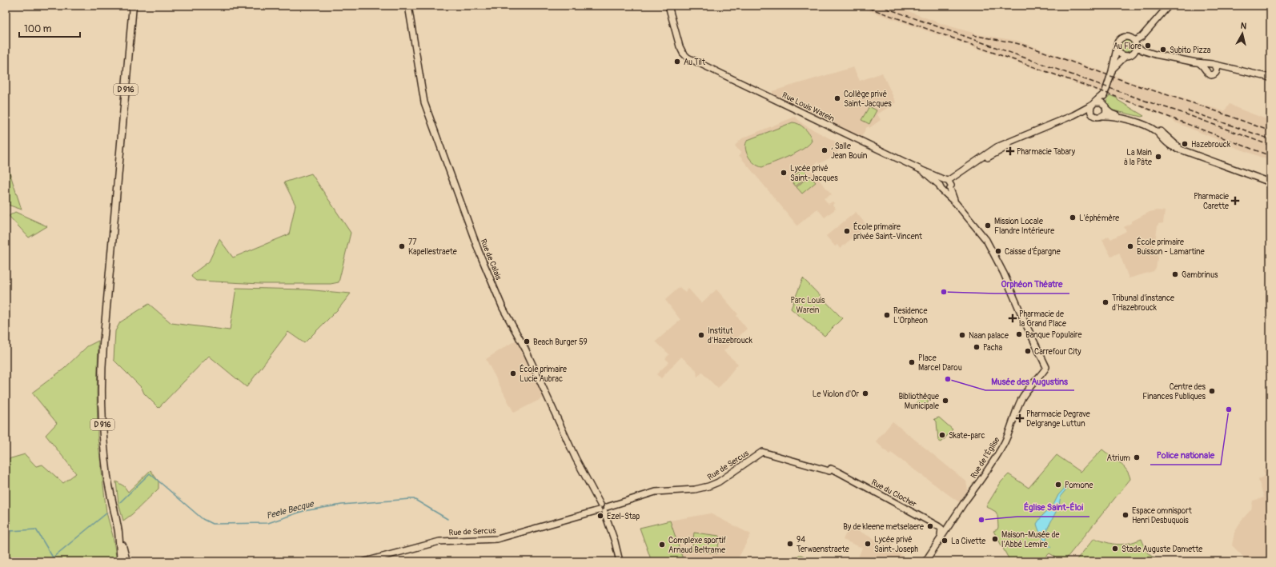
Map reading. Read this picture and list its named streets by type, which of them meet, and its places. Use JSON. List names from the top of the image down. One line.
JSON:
{"streets":{"main road":["D 916"],"street":["Rue Louis Warein","Rue de Calais","Rue de l'Église","Rue de Sercus","Rue du Clocher"]},"crossings":[["Rue de Calais","Rue de Sercus"],["Rue de l'Église","Rue du Clocher"],["Rue de Sercus","Rue du Clocher"]],"water":["Peele Becque"],"parks":["Parc Louis Warein"],"places":{"other":["Au Flore","Subito Pizza","Au Tilt","Collège privé Saint-Jacques","Hazebrouck",", Salle Jean Bouin","La Main à la Pâte","Lycée privé Saint-Jacques","L'éphémère","Mission Locale Flandre Intérieure","École primaire privée Saint-Vincent","77 Kapellestraete","École primaire Buisson - Lamartine","Caisse d'Épargne","Gambrinus","Orphéon Théatre","Tribunal d'instance d'Hazebrouck","Residence L'Orpheon","Banque Populaire","Institut d'Hazebrouck","Naan palace","Beach Burger 59","Pacha","Carrefour City","Place Marcel Darou","École primaire Lucie Aubrac","Musée des Augustins","Centre des Finances Publiques","Le Violon d'Or","Bibliothèque Municipale","Police nationale","Skate-parc","Atrium","Pomone","Espace omnisport Henri Desbuquois","Ezel-Stap","Église Saint-Éloi","By de kleene metselaere","Maison-Musée de l'Abbé Lemire","La Civette","94 Terwaenstraete","Lycée privé Saint-Joseph","Complexe sportif Arnaud Beltrame","Stade Auguste Damette"],"health":["Pharmacie Tabary","Pharmacie Carette","Pharmacie de la Grand Place","Pharmacie Degrave Delgrange Luttun"]},"scale_bar":"100 m","north":"top"}
